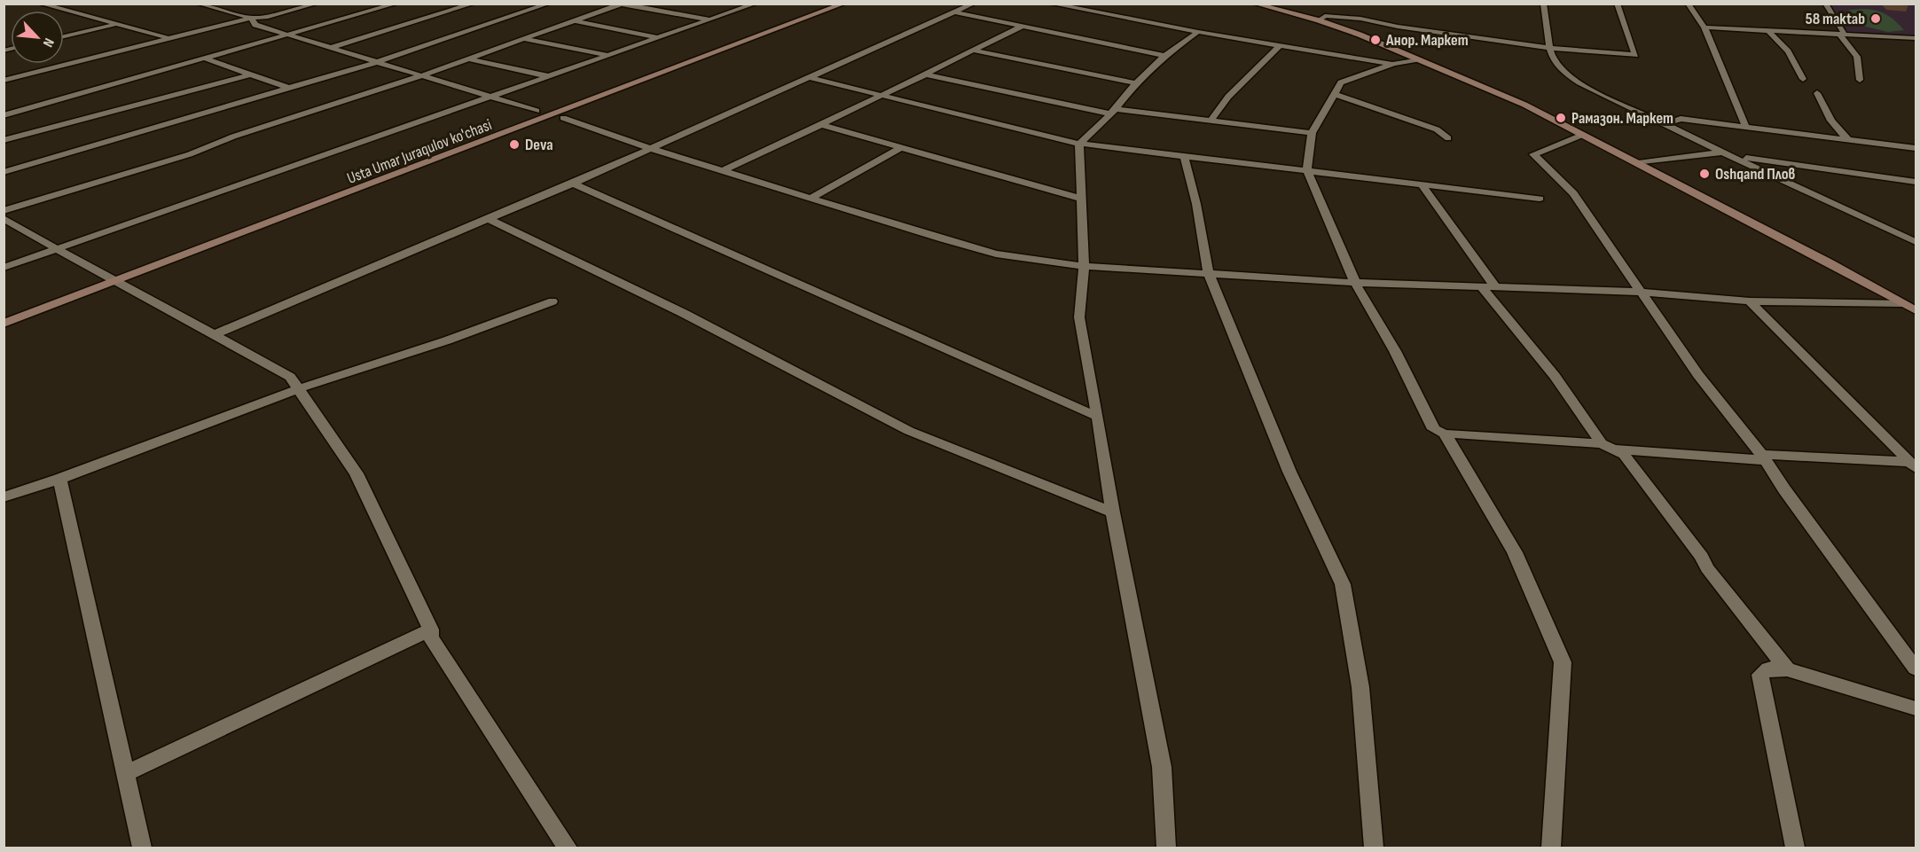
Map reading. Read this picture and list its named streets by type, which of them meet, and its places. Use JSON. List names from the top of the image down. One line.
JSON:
{"streets":{"main road":["Usta Umar Juraqulov ko'chasi"]},"places":["58 maktab","Анор. Маркет","Рамазон. Маркет","Deva","Oshqand Плов"],"north":"bottom right"}
